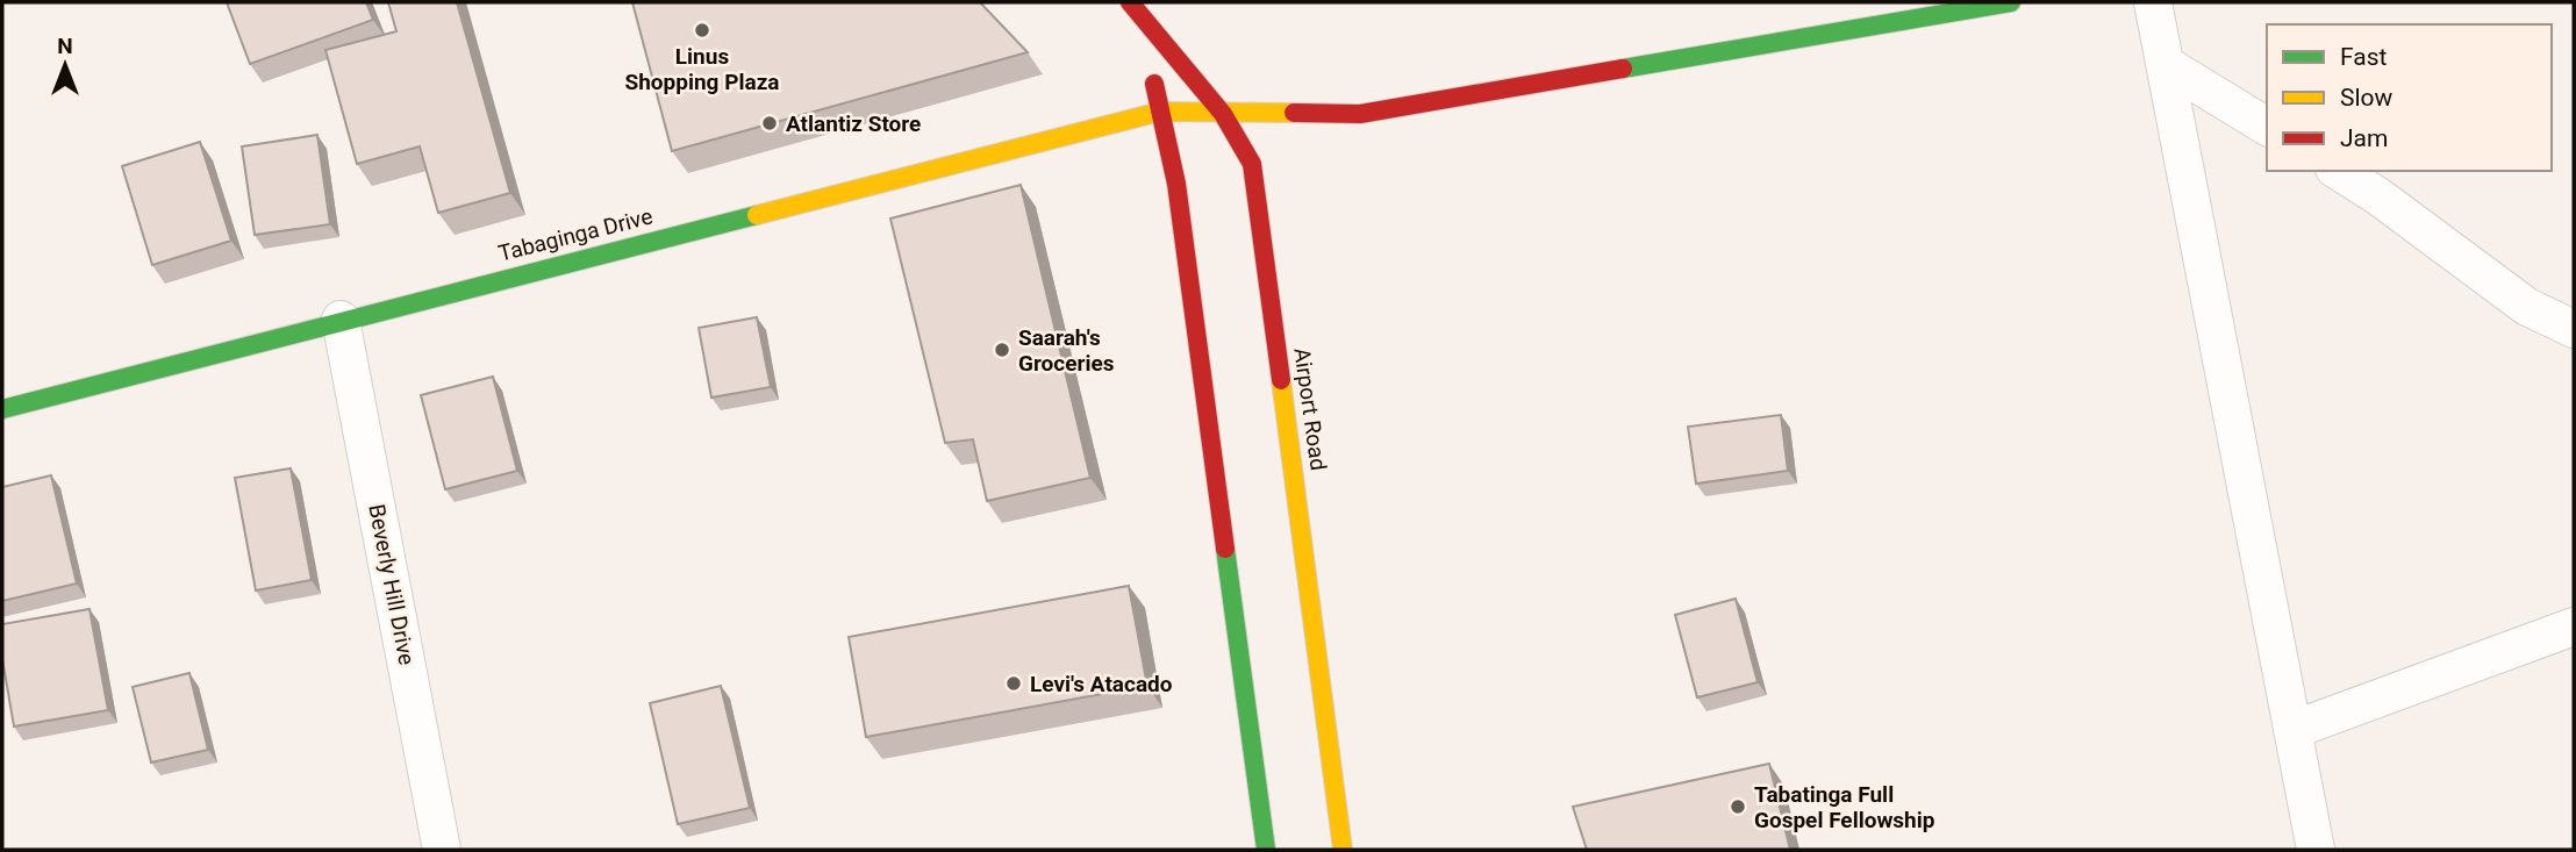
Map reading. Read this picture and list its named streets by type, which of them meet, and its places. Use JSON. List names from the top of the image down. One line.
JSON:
{"streets":{"street":["Tabaginga Drive","Airport Road","Beverly Hill Drive"]},"crossings":[["Tabaginga Drive","Airport Road"],["Tabaginga Drive","Beverly Hill Drive"]],"places":["Linus Shopping Plaza","Atlantiz Store","Saarah's Groceries","Levi's Atacado","Tabatinga Full Gospel Fellowship"],"legend":["Fast","Slow","Jam"],"north":"top"}
